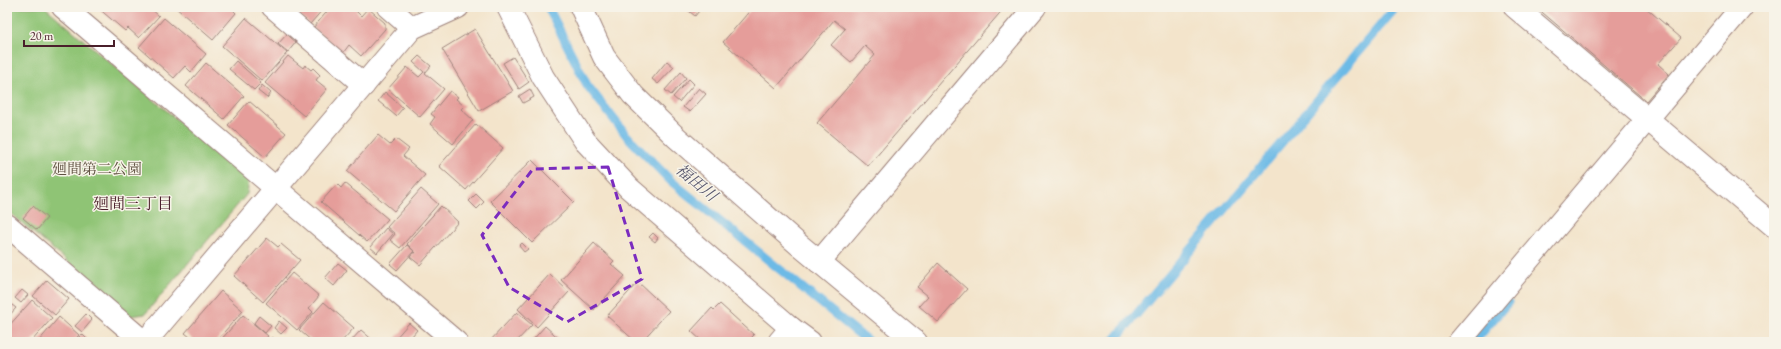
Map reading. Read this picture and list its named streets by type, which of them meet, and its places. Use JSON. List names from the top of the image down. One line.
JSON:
{"districts":["廻間三丁目"],"water":["福田川"],"parks":["廻間第二公園"],"scale_bar":"20 m"}
